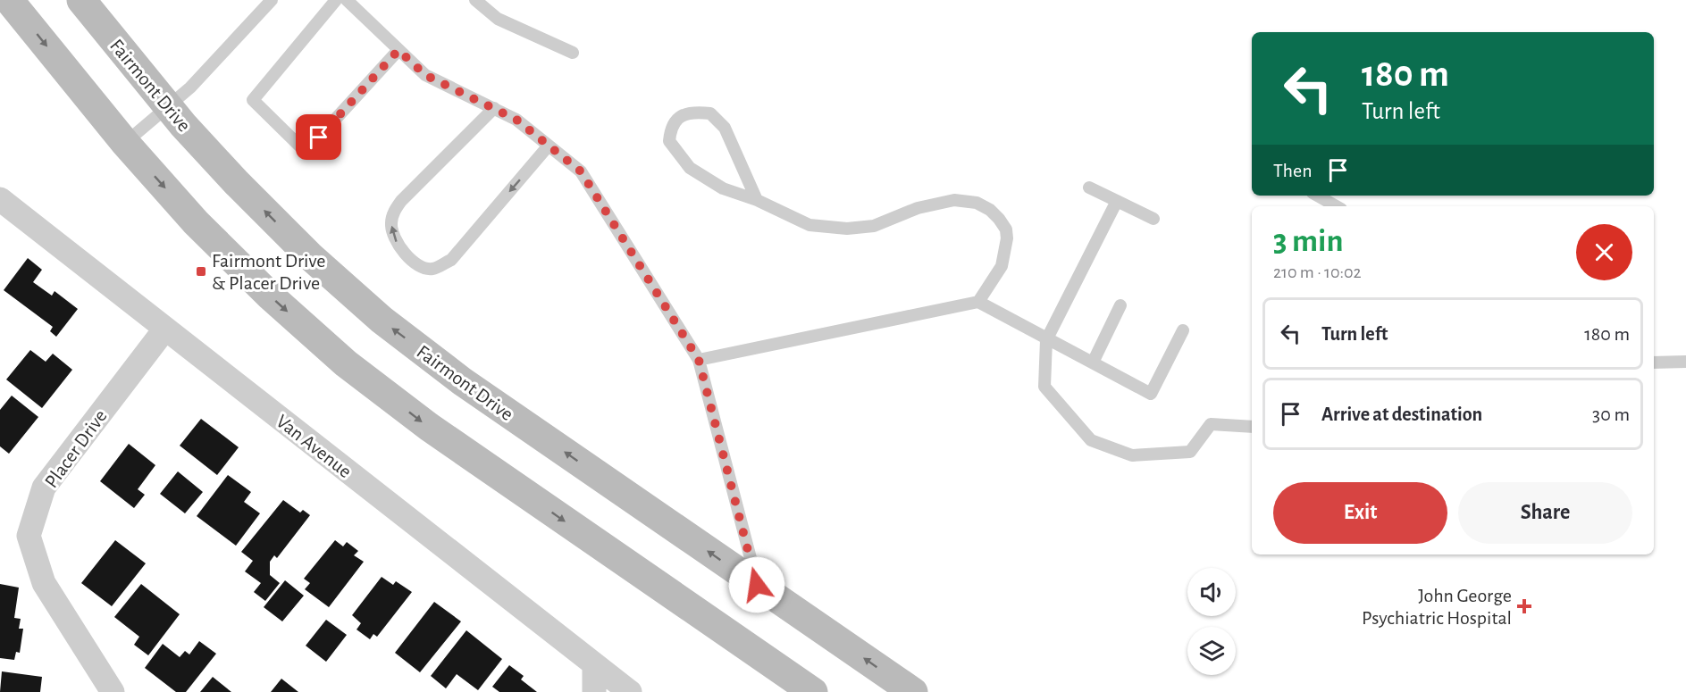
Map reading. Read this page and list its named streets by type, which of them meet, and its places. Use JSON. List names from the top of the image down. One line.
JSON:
{"streets":{"main road":["Fairmont Drive"],"street":["Van Avenue","Placer Drive"]},"crossings":[["Van Avenue","Placer Drive"]],"places":{"transit":["Fairmont Drive & Placer Drive"],"health":["John George Psychiatric Hospital"]},"page":{"turn":["180 m","Turn left"],"then":"Then","heading":["3 min","210 m · 10:02"],"list":[{"name":"Turn left","value":"180 m"},{"name":"Arrive at destination","value":"30 m"}],"buttons":["Exit","Share"]}}
